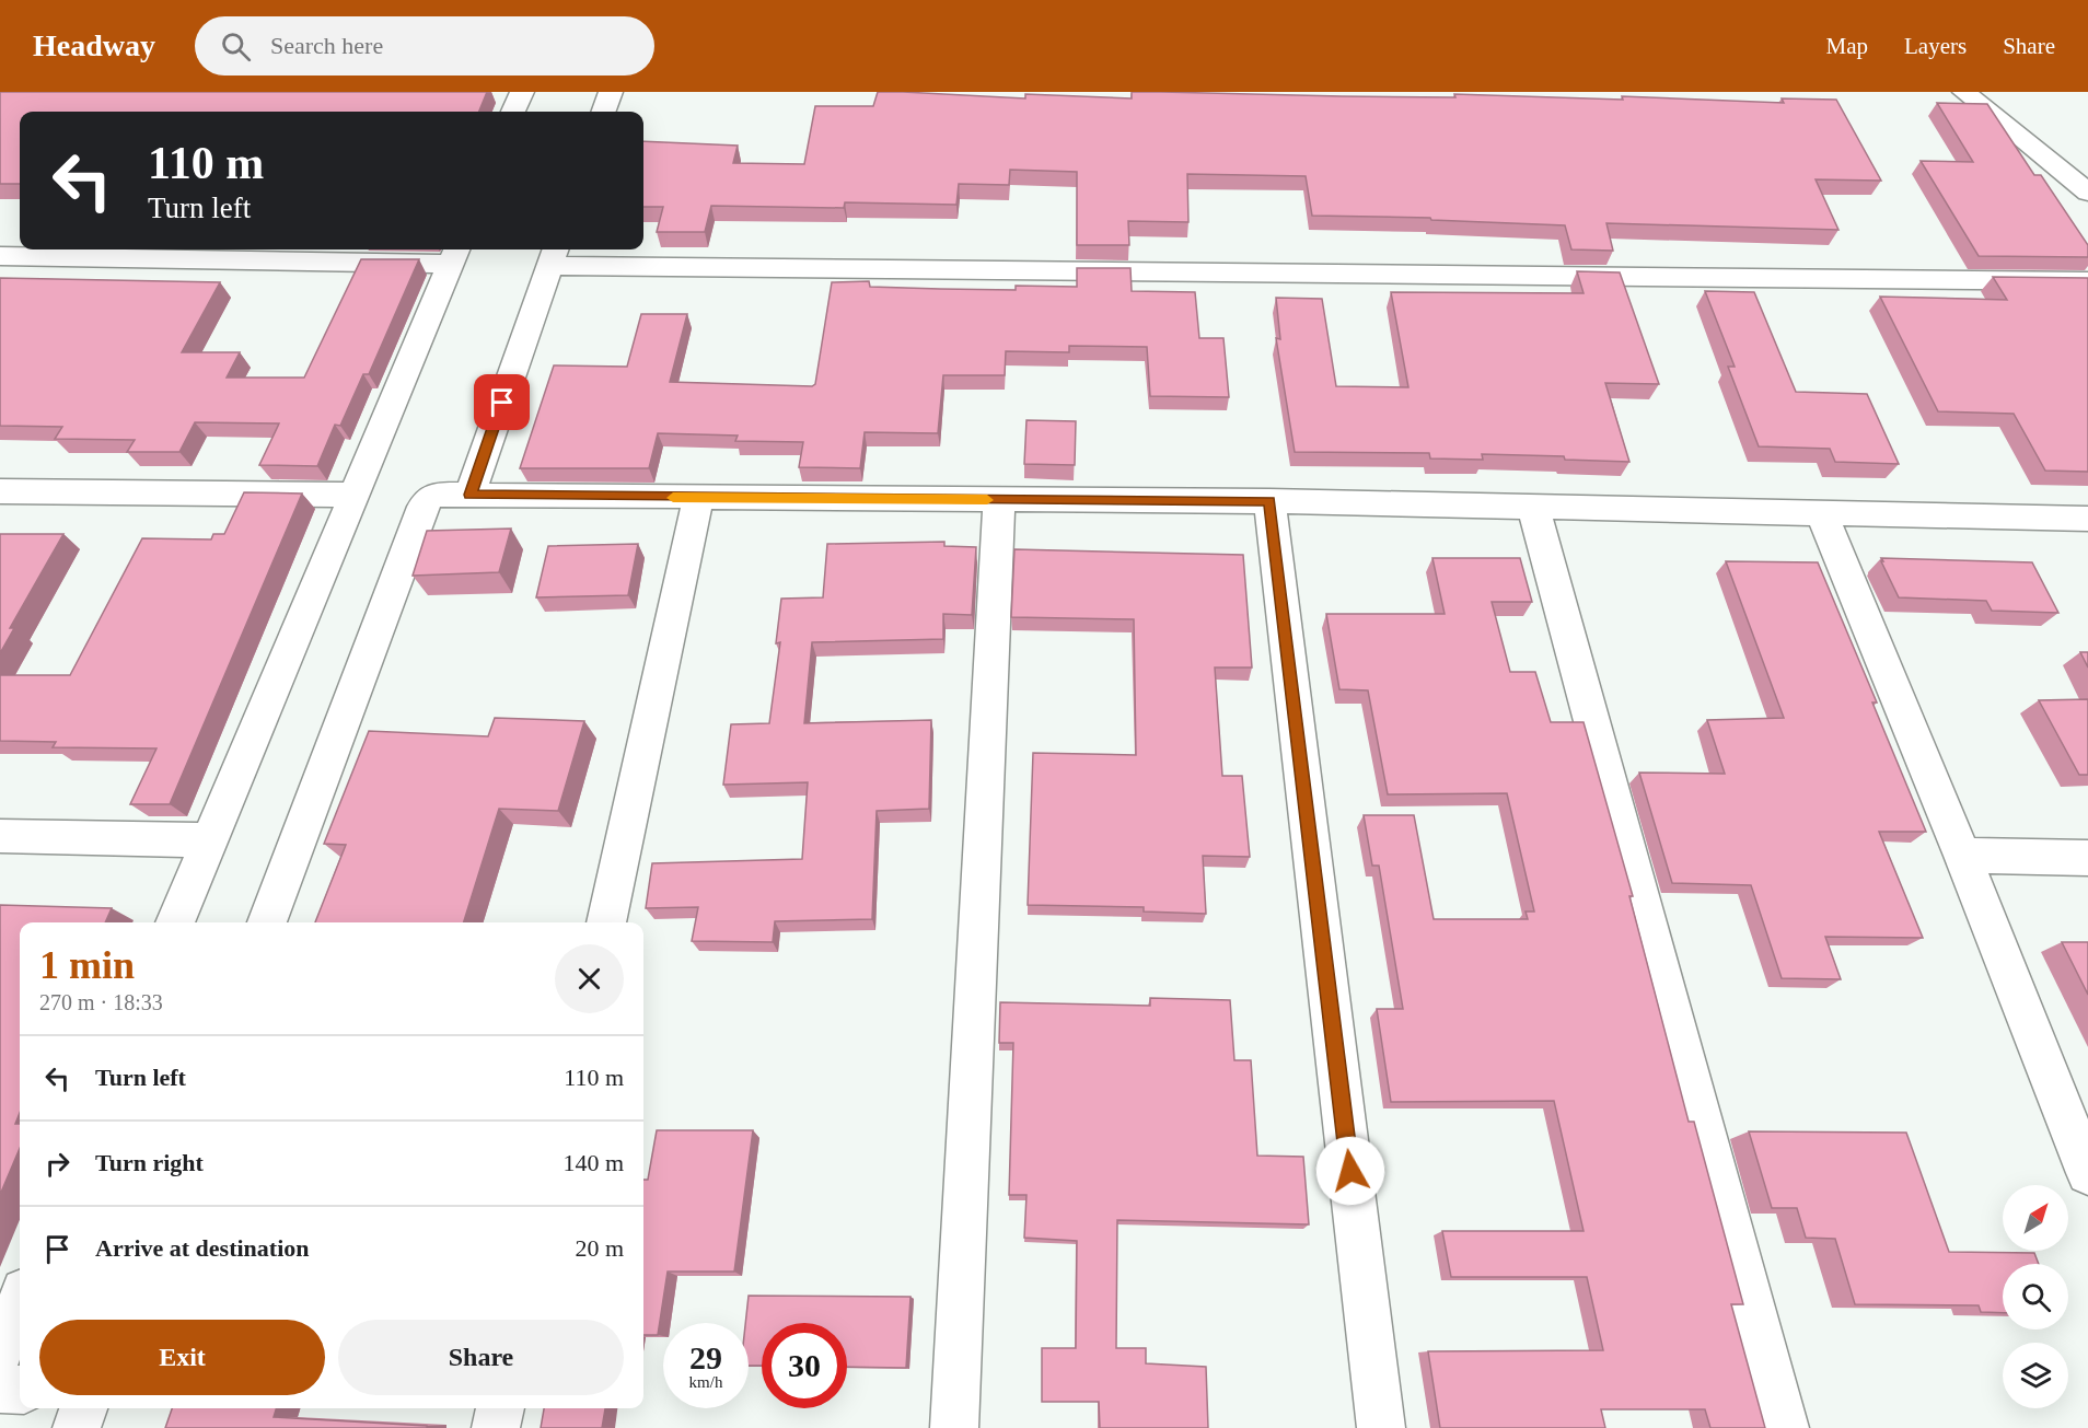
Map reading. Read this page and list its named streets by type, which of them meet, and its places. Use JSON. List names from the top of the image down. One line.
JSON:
{"north":"top right","page":{"header":"Headway","search":"Search here","nav":["Map","Layers","Share"],"turn":["110 m","Turn left"],"heading":["1 min","270 m · 18:33"],"list":[{"name":"Turn left","value":"110 m"},{"name":"Turn right","value":"140 m"},{"name":"Arrive at destination","value":"20 m"}],"buttons":["Exit","Share"],"speed":"29 km/h","limit":"30"}}
